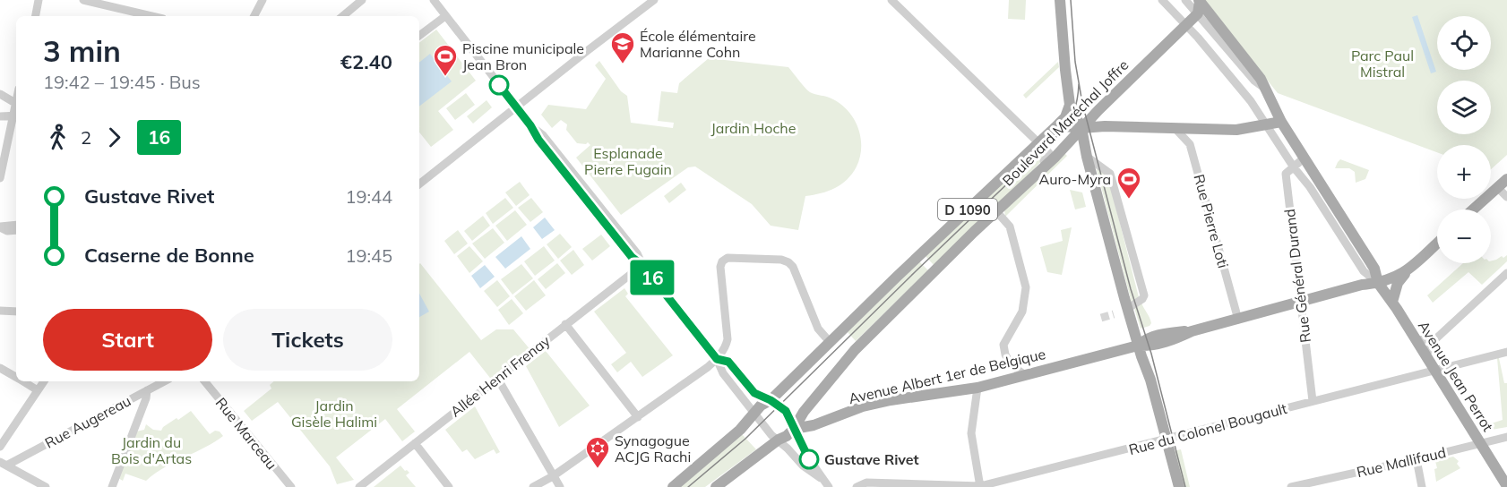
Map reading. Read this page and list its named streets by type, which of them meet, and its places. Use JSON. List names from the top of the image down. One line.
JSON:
{"streets":{"main road":["Boulevard Maréchal Joffre","D 1090","Avenue Albert 1er de Belgique","Avenue Jean Perrot"],"street":["Rue Pierre Loti","Rue Général Durand","Allée Henri Frenay","Rue Augereau","Rue du Colonel Bougault","Rue Marceau","Rue Mallifaud"]},"crossings":[["Boulevard Maréchal Joffre","D 1090"],["Boulevard Maréchal Joffre","Avenue Albert 1er de Belgique"],["Boulevard Maréchal Joffre","Avenue Jean Perrot"],["D 1090","Avenue Albert 1er de Belgique"],["Rue Pierre Loti","Avenue Albert 1er de Belgique"],["Rue Général Durand","Avenue Albert 1er de Belgique"],["Rue Général Durand","Avenue Jean Perrot"],["Rue Général Durand","Rue du Colonel Bougault"],["Avenue Albert 1er de Belgique","Avenue Jean Perrot"],["Avenue Jean Perrot","Rue du Colonel Bougault"],["Avenue Jean Perrot","Rue Mallifaud"]],"parks":["Parc Paul Mistral","Jardin Hoche","Esplanade Pierre Fugain","Jardin Gisèle Halimi","Jardin du Bois d'Artas"],"places":{"school or university":["École élémentaire Marianne Cohn"],"sports":["Piscine municipale Jean Bron","Auro-Myra"],"other":["Gustave Rivet"],"synagogue":["Synagogue ACJG Rachi"]},"lines":["bus line 16"],"page":{"on_map":"16","map_buttons":["+","−"],"heading":["3 min","19:42 – 19:45 · Bus","€2.40"],"legs":["2","16"],"list":[{"name":"Gustave Rivet","value":"19:44"},{"name":"Caserne de Bonne","value":"19:45"}],"buttons":["Start","Tickets"]}}
